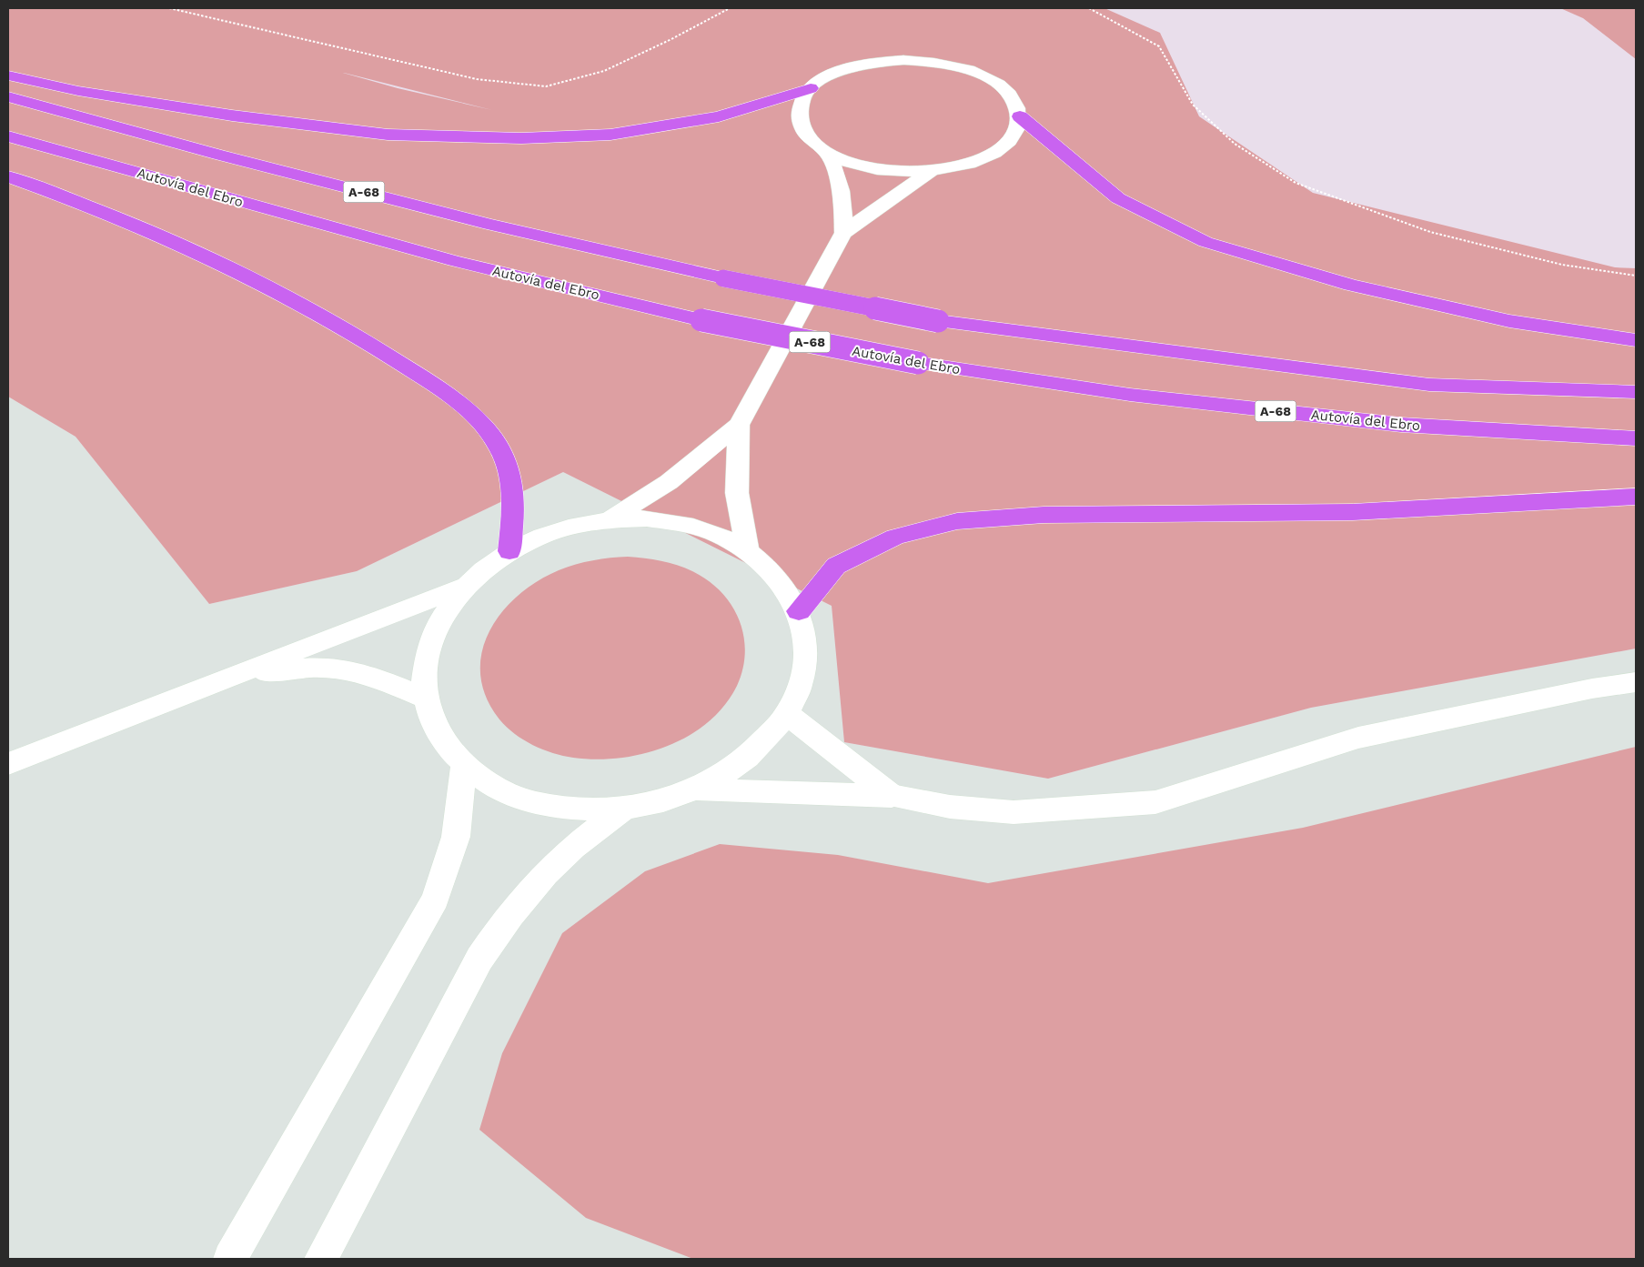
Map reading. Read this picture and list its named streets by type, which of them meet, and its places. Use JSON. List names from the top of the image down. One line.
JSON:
{"streets":{"highway":["Autovía del Ebro","A-68"]}}
